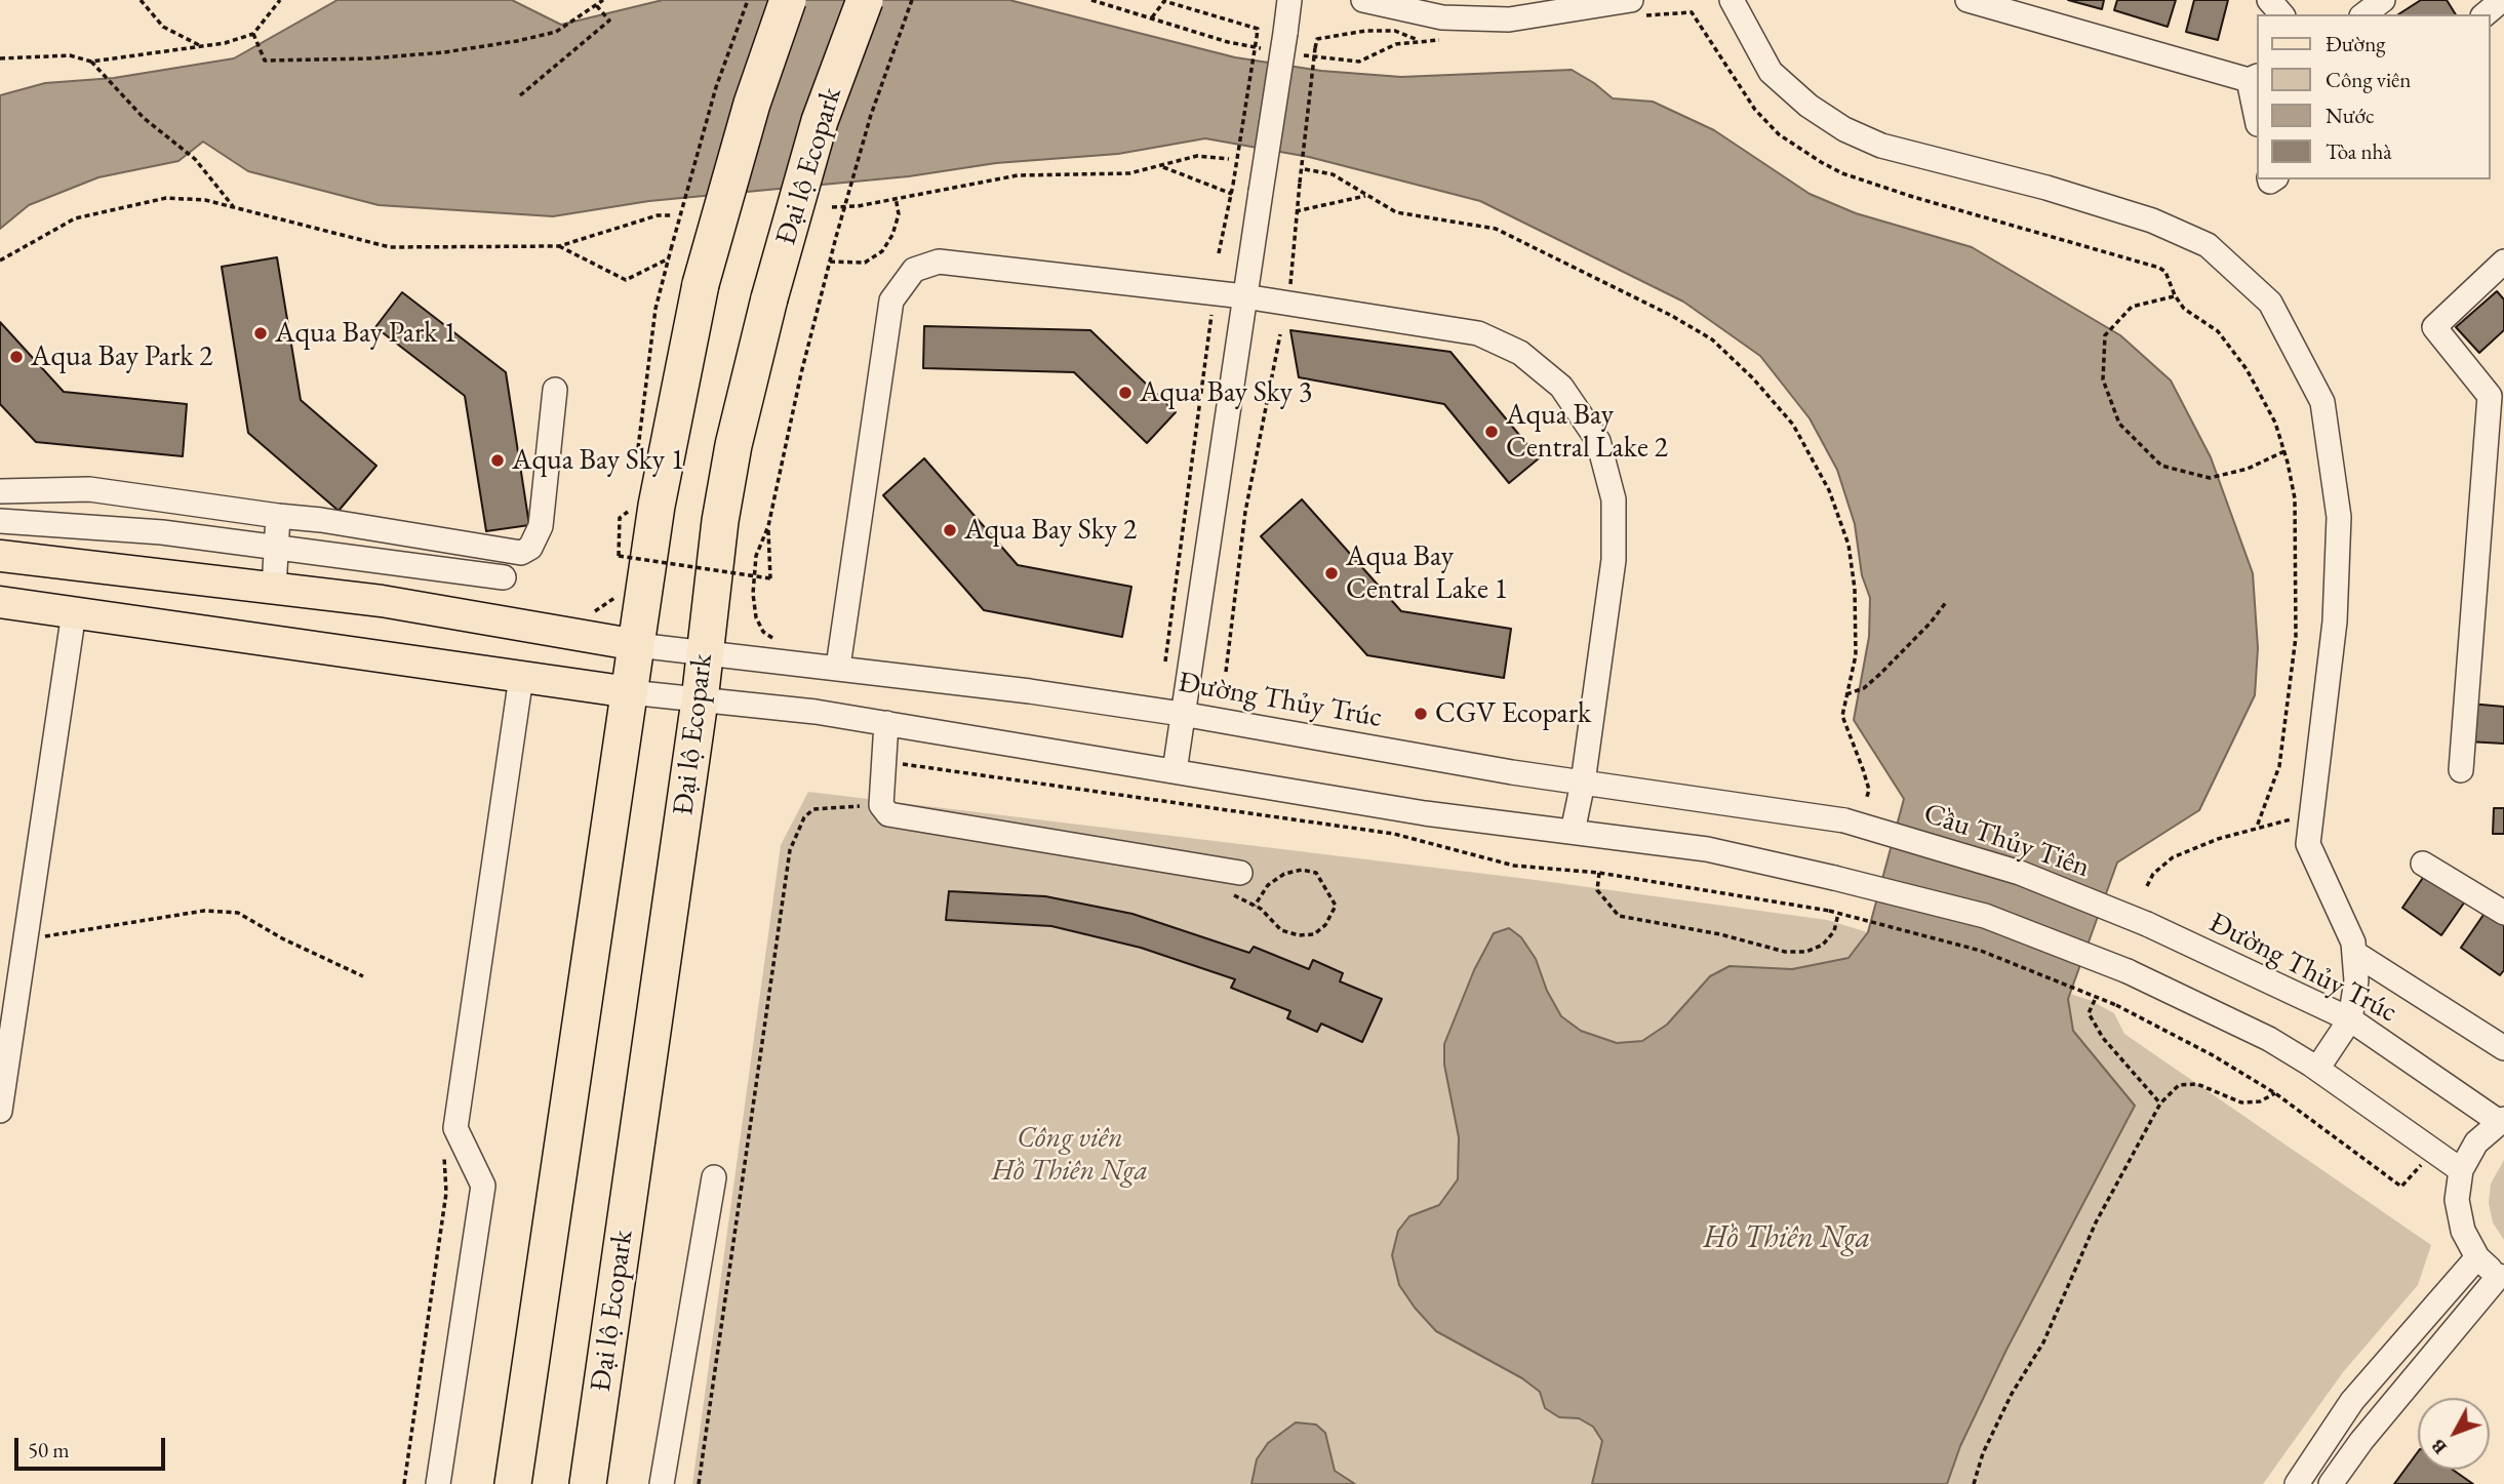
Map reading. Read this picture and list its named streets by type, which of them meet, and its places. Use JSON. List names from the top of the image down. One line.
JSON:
{"streets":{"highway":["Đại lộ Ecopark"],"street":["Đường Thủy Trúc","Cầu Thủy Tiên"]},"crossings":[["Đại lộ Ecopark","Đường Thủy Trúc"],["Đường Thủy Trúc","Cầu Thủy Tiên"]],"water":["Hồ Thiên Nga"],"parks":["Công viên Hồ Thiên Nga"],"places":["Aqua Bay Park 1","Aqua Bay Park 2","Aqua Bay Sky 3","Aqua Bay Central Lake 2","Aqua Bay Sky 1","Aqua Bay Sky 2","Aqua Bay Central Lake 1","CGV Ecopark"],"legend":["Đường","Công viên","Nước","Tòa nhà"],"scale_bar":"50 m","north":"bottom left"}
